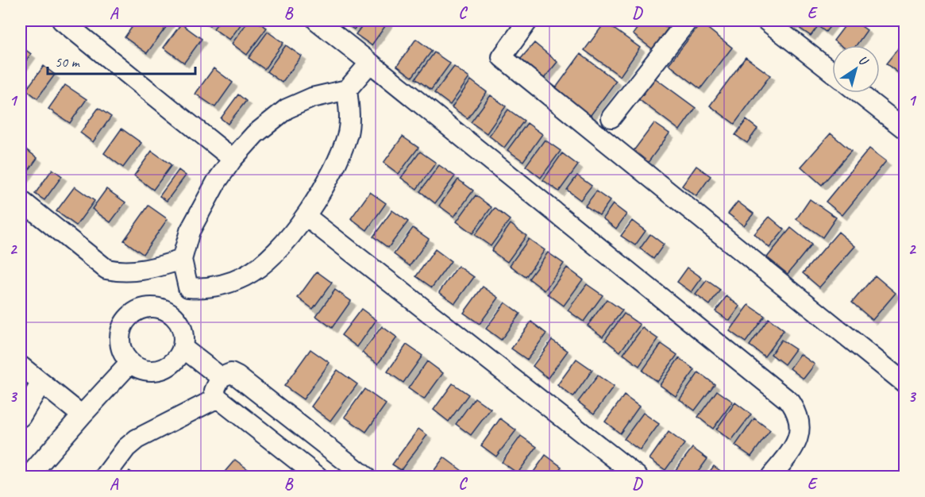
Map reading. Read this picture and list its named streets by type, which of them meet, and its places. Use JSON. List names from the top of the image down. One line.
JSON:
{"scale_bar":"50 m","north":"top right","grid":{"columns":["A","B","C","D","E"],"rows":["1","2","3"]}}
